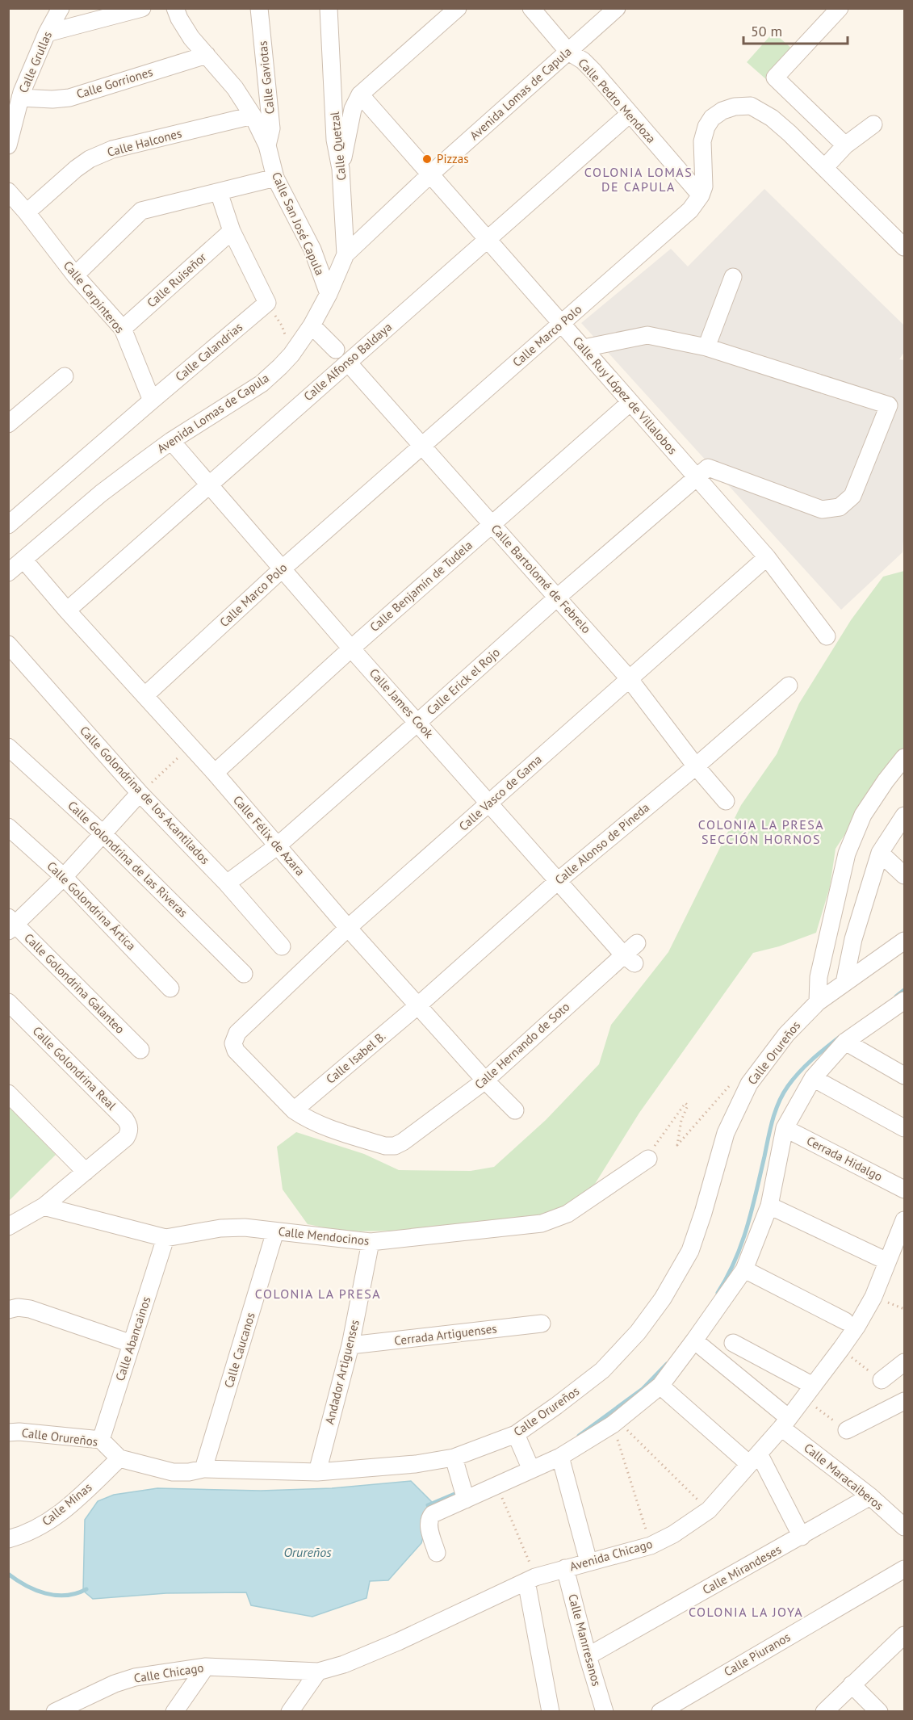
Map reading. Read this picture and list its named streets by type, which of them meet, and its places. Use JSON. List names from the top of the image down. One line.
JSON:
{"streets":{"street":["Calle Grullas","Calle Gaviotas","Calle Gorriones","Avenida Lomas de Capula","Calle Pedro Mendoza","Calle Halcones","Calle Quetzal","Calle San José Capula","Calle Ruiseñor","Calle Carpinteros","Calle Marco Polo","Calle Calandrias","Calle Alfonso Baldaya","Calle Ruy López de Villalobos","Calle Bartolomé de Febrelo","Calle Benjamín de Tudela","Calle Erick el Rojo","Calle James Cook","Calle Vasco de Gama","Calle Golondrina de los Acantilados","Calle Félix de Azara","Calle Alonso de Pineda","Calle Golondrina de las Riveras","Calle Golondrina Ártica","Calle Golondrina Galanteo","Calle Hernando de Soto","Calle Orureños","Calle Isabel B.","Calle Golondrina Real","Cerrada Hidalgo","Calle Mendocinos","Cerrada Artiguenses","Calle Abancainos","Calle Caucanos","Andador Artiguenses","Calle Maracaiberos","Calle Minas","Avenida Chicago","Calle Mirandeses","Calle Manrresanos","Calle Piuranos","Calle Chicago"]},"crossings":[["Calle Grullas","Calle Gorriones"],["Calle Gaviotas","Calle San José Capula"],["Calle Gorriones","Calle San José Capula"],["Avenida Lomas de Capula","Calle Pedro Mendoza"],["Avenida Lomas de Capula","Calle Quetzal"],["Avenida Lomas de Capula","Calle San José Capula"],["Avenida Lomas de Capula","Calle Ruy López de Villalobos"],["Avenida Lomas de Capula","Calle James Cook"],["Avenida Lomas de Capula","Calle Félix de Azara"],["Calle Pedro Mendoza","Calle Marco Polo"],["Calle Pedro Mendoza","Calle Alfonso Baldaya"],["Calle Halcones","Calle San José Capula"],["Calle Halcones","Calle Carpinteros"],["Calle Ruiseñor","Calle Carpinteros"],["Calle Carpinteros","Calle Calandrias"],["Calle Marco Polo","Calle Ruy López de Villalobos"],["Calle Marco Polo","Calle Bartolomé de Febrelo"],["Calle Marco Polo","Calle James Cook"],["Calle Marco Polo","Calle Félix de Azara"],["Calle Alfonso Baldaya","Calle Ruy López de Villalobos"],["Calle Alfonso Baldaya","Calle Bartolomé de Febrelo"],["Calle Alfonso Baldaya","Calle James Cook"],["Calle Alfonso Baldaya","Calle Félix de Azara"],["Calle Ruy López de Villalobos","Calle Benjamín de Tudela"],["Calle Ruy López de Villalobos","Calle Erick el Rojo"],["Calle Ruy López de Villalobos","Calle Vasco de Gama"],["Calle Bartolomé de Febrelo","Calle Benjamín de Tudela"],["Calle Bartolomé de Febrelo","Calle Erick el Rojo"],["Calle Bartolomé de Febrelo","Calle Vasco de Gama"],["Calle Bartolomé de Febrelo","Calle Alonso de Pineda"],["Calle Benjamín de Tudela","Calle James Cook"],["Calle Benjamín de Tudela","Calle Félix de Azara"],["Calle Erick el Rojo","Calle James Cook"],["Calle Erick el Rojo","Calle Golondrina de los Acantilados"],["Calle Erick el Rojo","Calle Félix de Azara"],["Calle James Cook","Calle Vasco de Gama"],["Calle James Cook","Calle Alonso de Pineda"],["Calle James Cook","Calle Hernando de Soto"],["Calle Vasco de Gama","Calle Félix de Azara"],["Calle Vasco de Gama","Calle Hernando de Soto"],["Calle Vasco de Gama","Calle Isabel B."],["Calle Félix de Azara","Calle Alonso de Pineda"],["Calle Félix de Azara","Calle Hernando de Soto"],["Calle Félix de Azara","Calle Isabel B."],["Calle Alonso de Pineda","Calle Isabel B."],["Calle Hernando de Soto","Calle Isabel B."],["Calle Orureños","Calle Abancainos"],["Calle Orureños","Calle Caucanos"],["Calle Orureños","Andador Artiguenses"],["Calle Orureños","Calle Minas"],["Calle Mendocinos","Calle Abancainos"],["Calle Mendocinos","Calle Caucanos"],["Calle Mendocinos","Andador Artiguenses"],["Cerrada Artiguenses","Andador Artiguenses"],["Calle Maracaiberos","Avenida Chicago"],["Calle Maracaiberos","Calle Mirandeses"],["Avenida Chicago","Calle Manrresanos"],["Avenida Chicago","Calle Chicago"],["Calle Mirandeses","Calle Manrresanos"]],"districts":["COLONIA LOMAS DE CAPULA","COLONIA LA PRESA SECCIÓN HORNOS","COLONIA LA PRESA","COLONIA LA JOYA"],"water":["Orureños"],"places":["Pizzas"],"scale_bar":"50 m"}
